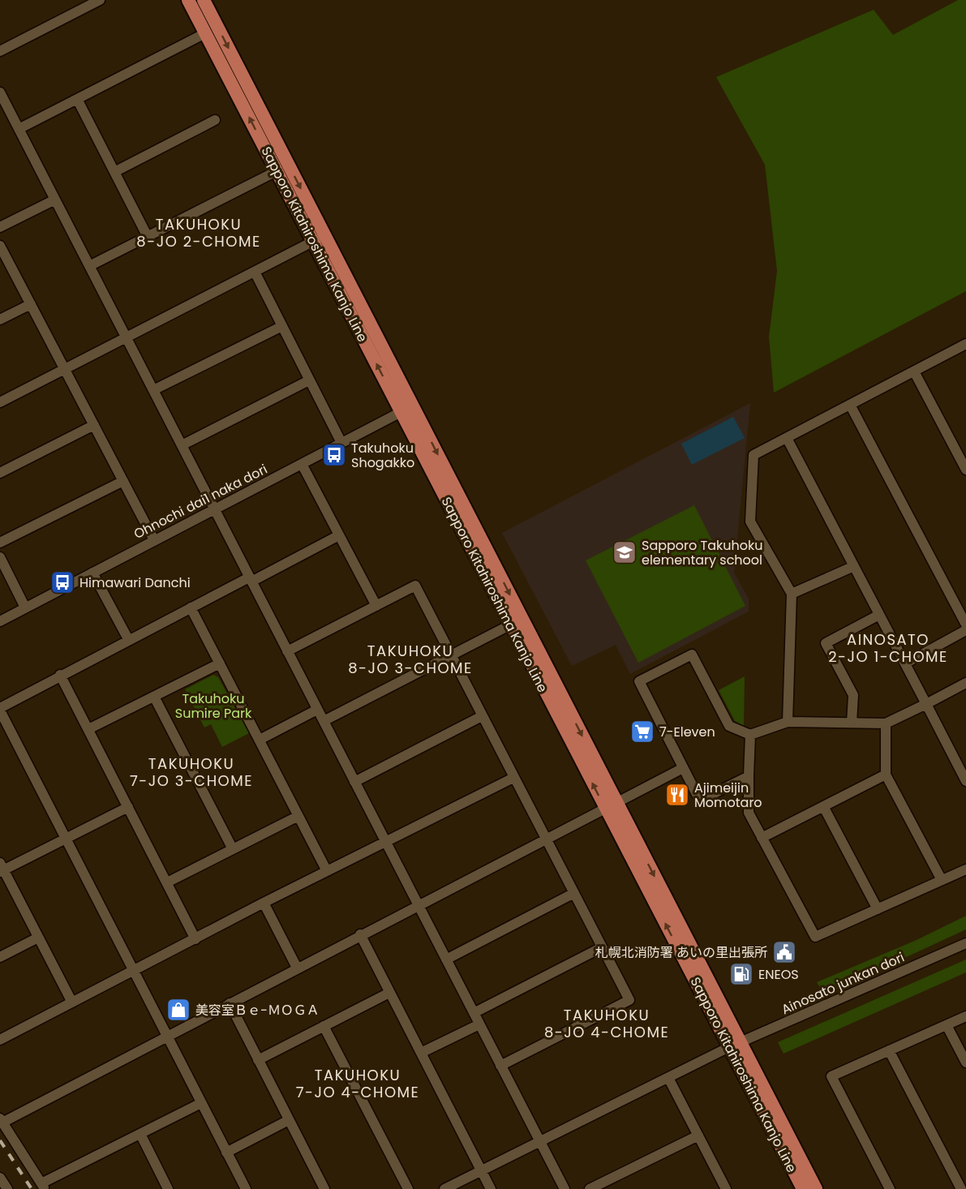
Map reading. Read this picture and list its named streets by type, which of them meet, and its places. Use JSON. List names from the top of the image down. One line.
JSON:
{"streets":{"main road":["Sapporo Kitahiroshima Kanjo Line"],"street":["Ohnochi dai1 naka dori","Ainosato junkan dori"]},"crossings":[["Sapporo Kitahiroshima Kanjo Line","Ohnochi dai1 naka dori"],["Sapporo Kitahiroshima Kanjo Line","Ainosato junkan dori"]],"districts":["TAKUHOKU 8-JO 2-CHOME","AINOSATO 2-JO 1-CHOME","TAKUHOKU 8-JO 3-CHOME","TAKUHOKU 7-JO 3-CHOME","TAKUHOKU 8-JO 4-CHOME","TAKUHOKU 7-JO 4-CHOME"],"parks":["Takuhoku Sumire Park"],"places":{"bus stop":["Takuhoku Shogakko","Himawari Danchi"],"school or university":["Sapporo Takuhoku elementary school"],"supermarket":["7-Eleven"],"restaurant":["Ajimeijin Momotaro"],"public building":["札幌北消防署 あいの里出張所"],"fuel station":["ENEOS"],"shop":["美容室Ｂｅ−ＭＯＧＡ"]}}
